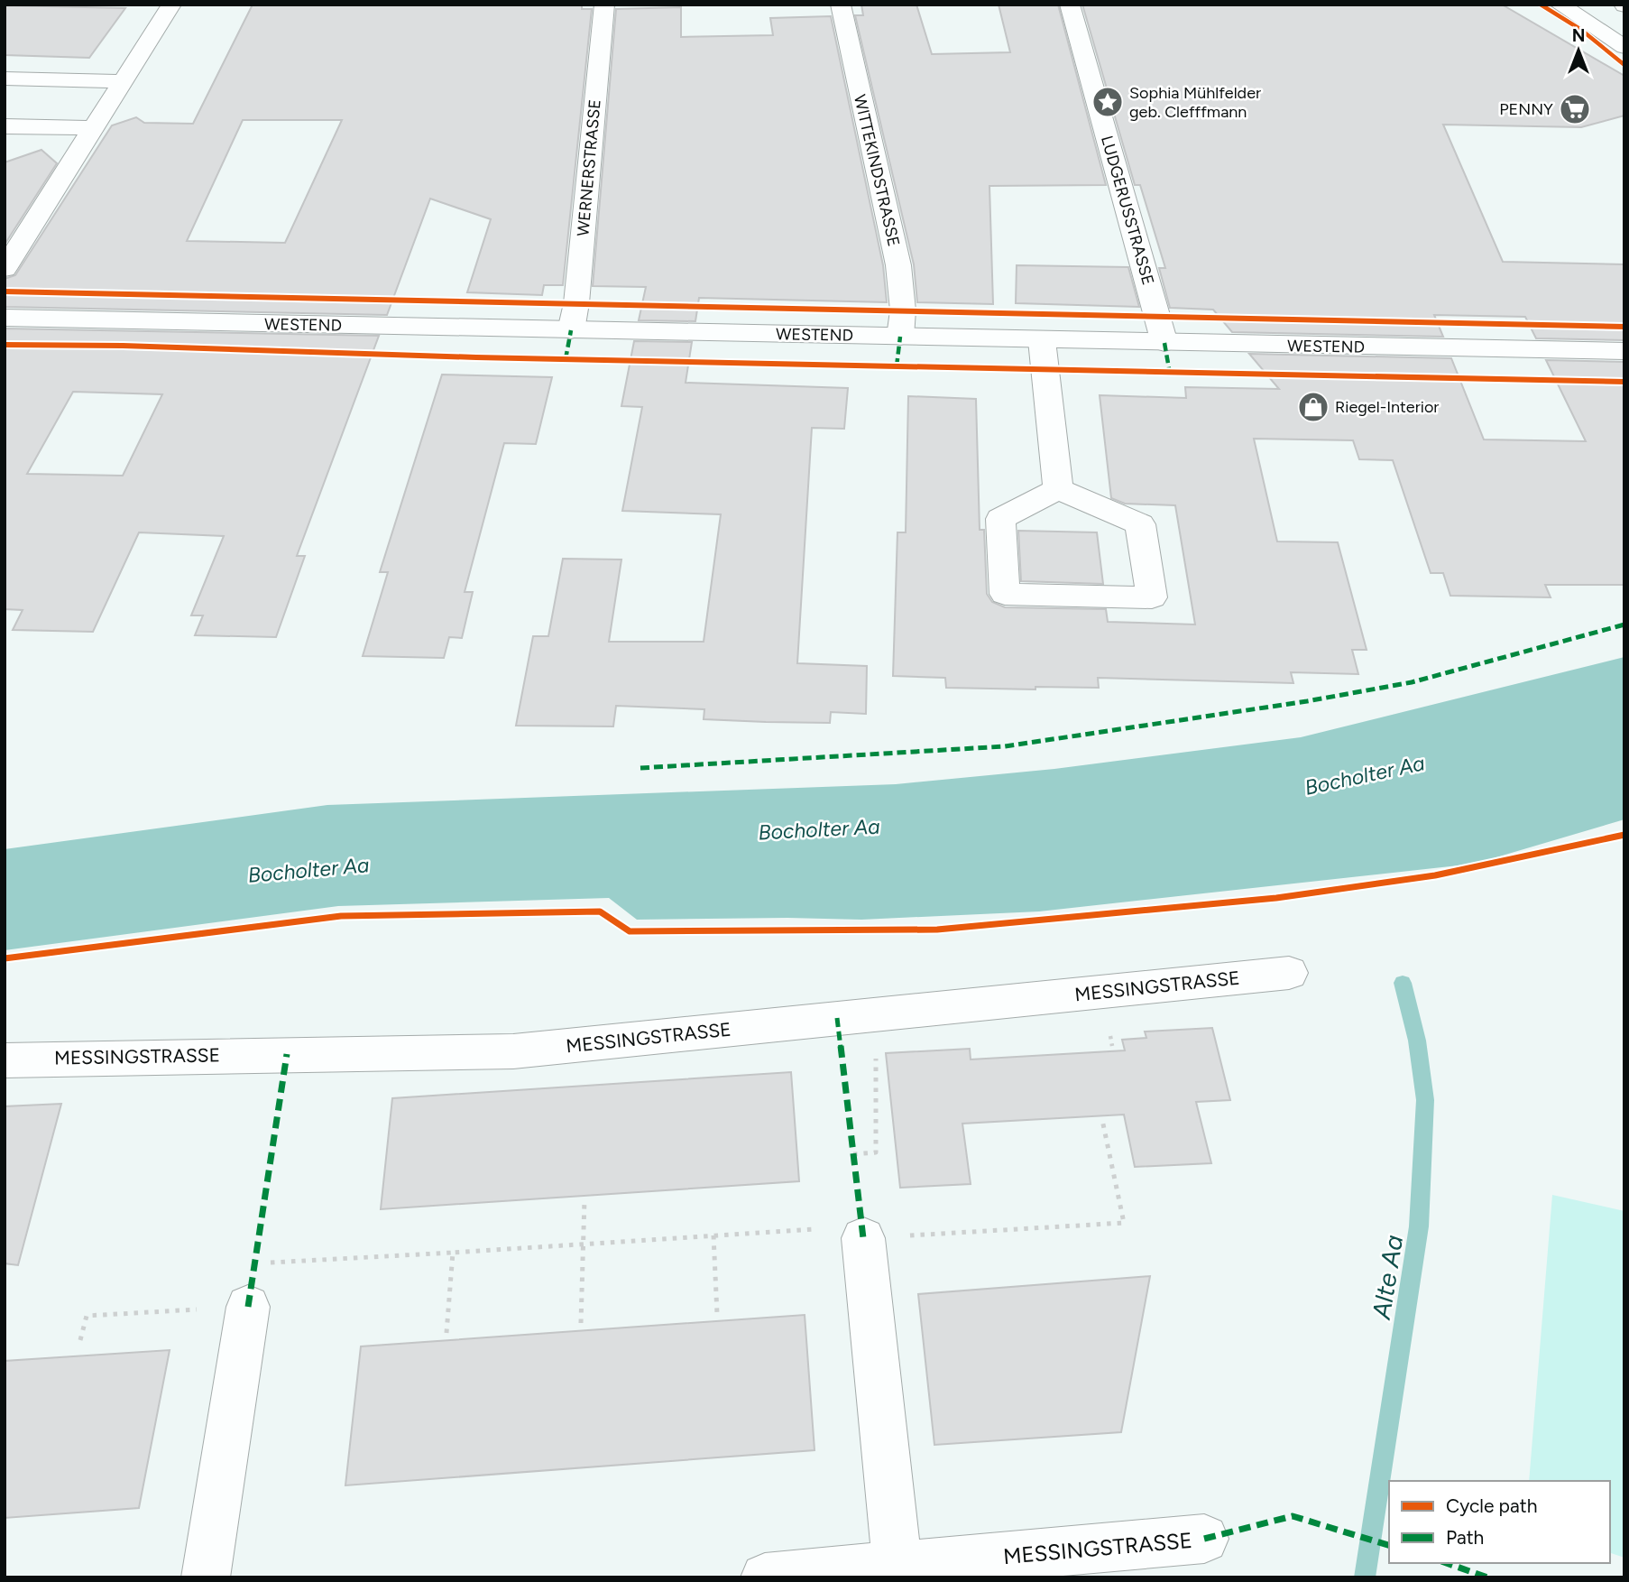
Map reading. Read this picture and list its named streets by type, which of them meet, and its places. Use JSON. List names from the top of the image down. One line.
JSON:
{"streets":{"street":["WERNERSTRASSE","WITTEKINDSTRASSE","LUDGERUSSTRASSE","WESTEND","MESSINGSTRASSE"]},"crossings":[["WERNERSTRASSE","WESTEND"],["WITTEKINDSTRASSE","WESTEND"],["LUDGERUSSTRASSE","WESTEND"]],"water":["Bocholter Aa","Alte Aa"],"places":{"place":["Sophia Mühlfelder geb. Clefffmann"],"supermarket":["PENNY"],"shop":["Riegel-Interior"]},"legend":["Cycle path","Path"],"north":"top"}
